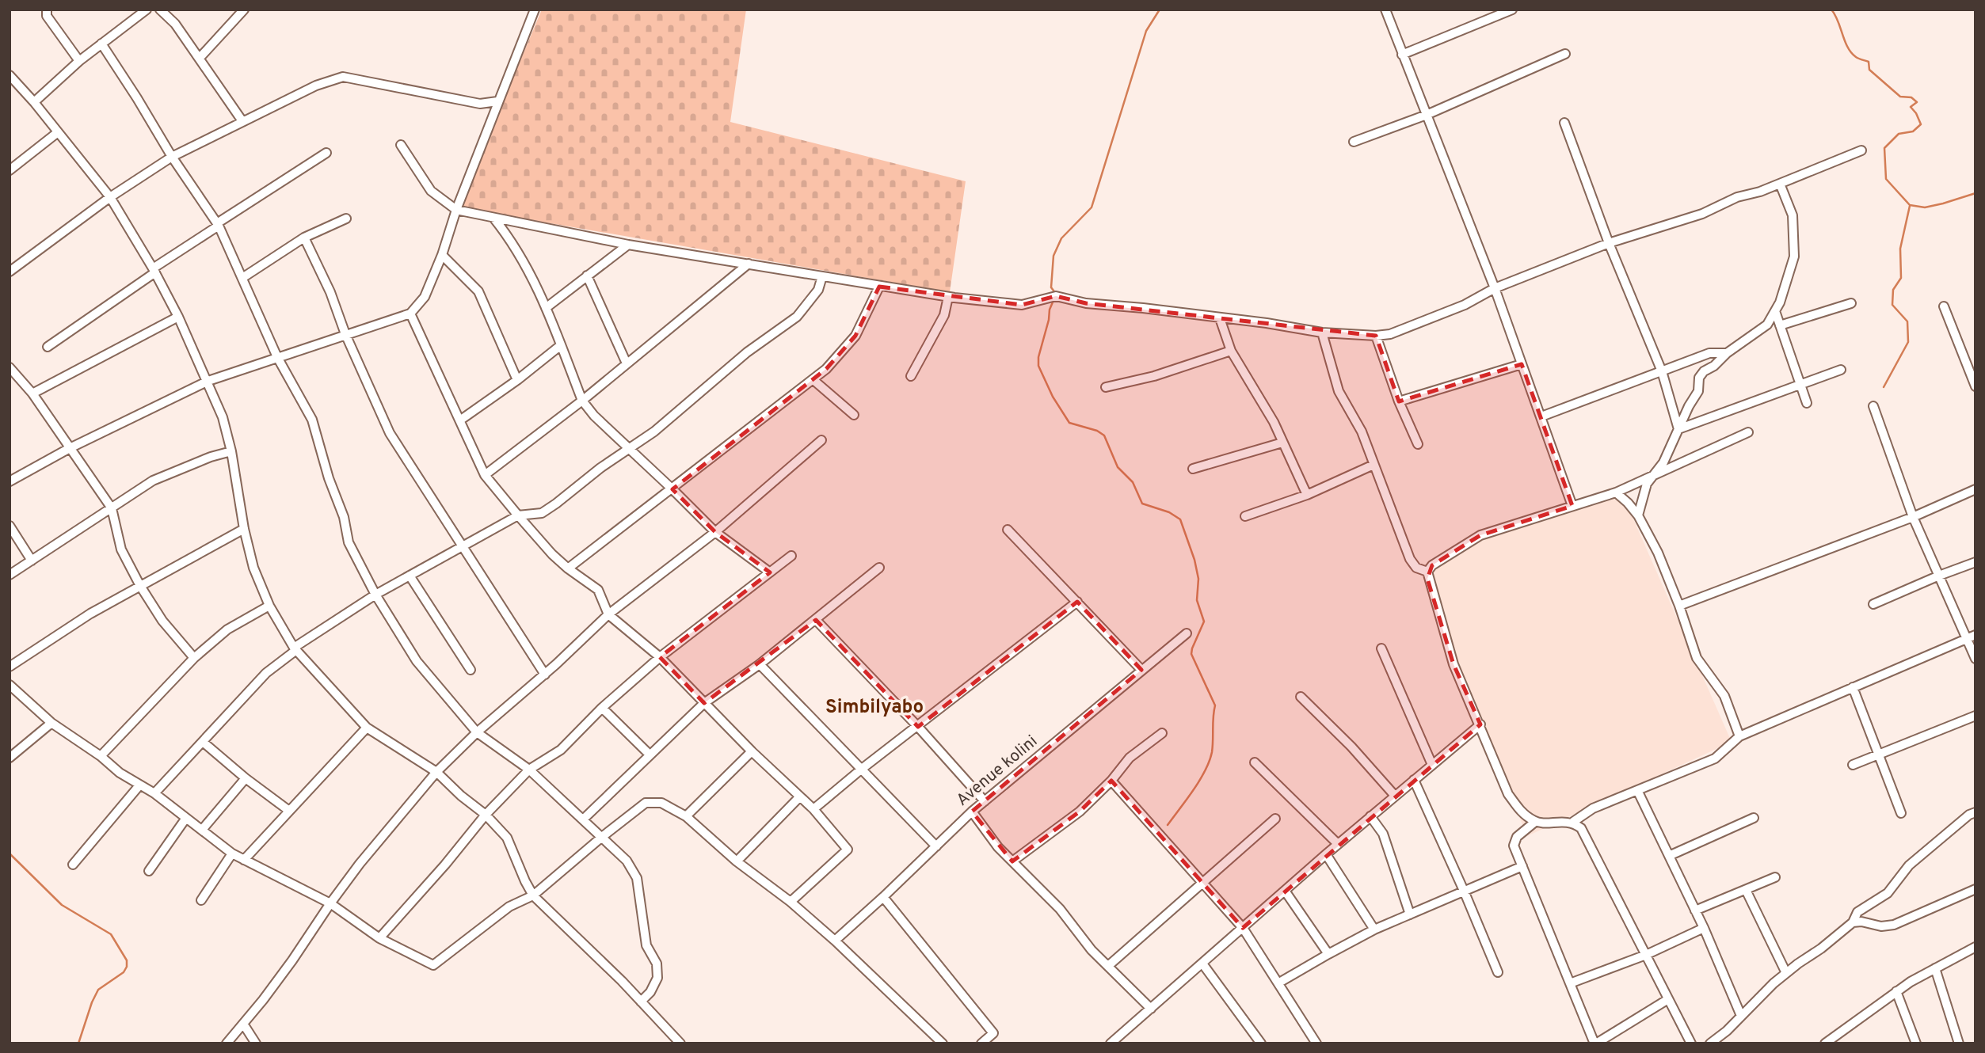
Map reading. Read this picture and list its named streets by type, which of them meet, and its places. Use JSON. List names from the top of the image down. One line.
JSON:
{"streets":{"street":["Avenue kolini"]},"districts":["Simbilyabo"]}
